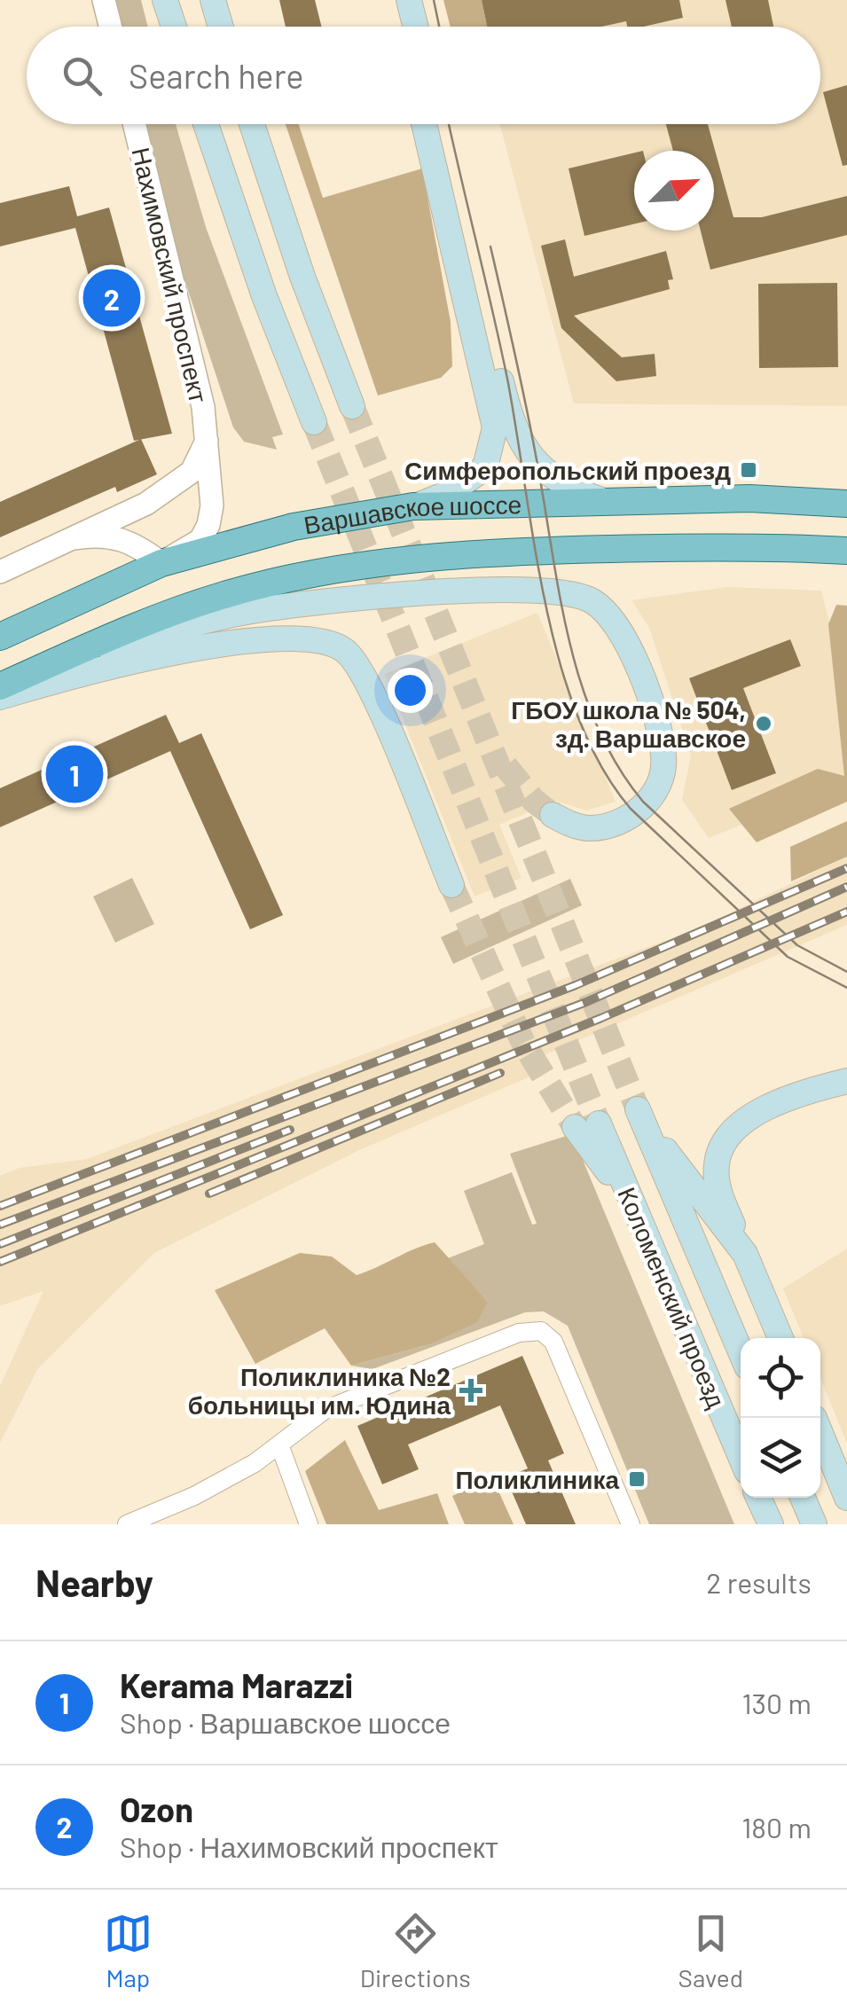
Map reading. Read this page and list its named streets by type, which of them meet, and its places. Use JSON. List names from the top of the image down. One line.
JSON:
{"streets":{"main road":["Варшавское шоссе","Коломенский проезд"],"street":["Нахимовский проспект"]},"crossings":[["Нахимовский проспект","Варшавское шоссе"]],"places":{"transit":["Симферопольский проезд","Поликлиника"],"other":["ГБОУ школа № 504, зд. Варшавское"],"health":["Поликлиника №2 больницы им. Юдина"]},"north":"top right","page":{"search":"Search here","pins":["2","1"],"heading":["Nearby","2 results"],"list":[{"mark":"1","name":"Kerama Marazzi","note":"Shop · Варшавское шоссе","value":"130 m"},{"mark":"2","name":"Ozon","note":"Shop · Нахимовский проспект","value":"180 m"}],"nav":["Map","Directions","Saved"]}}
